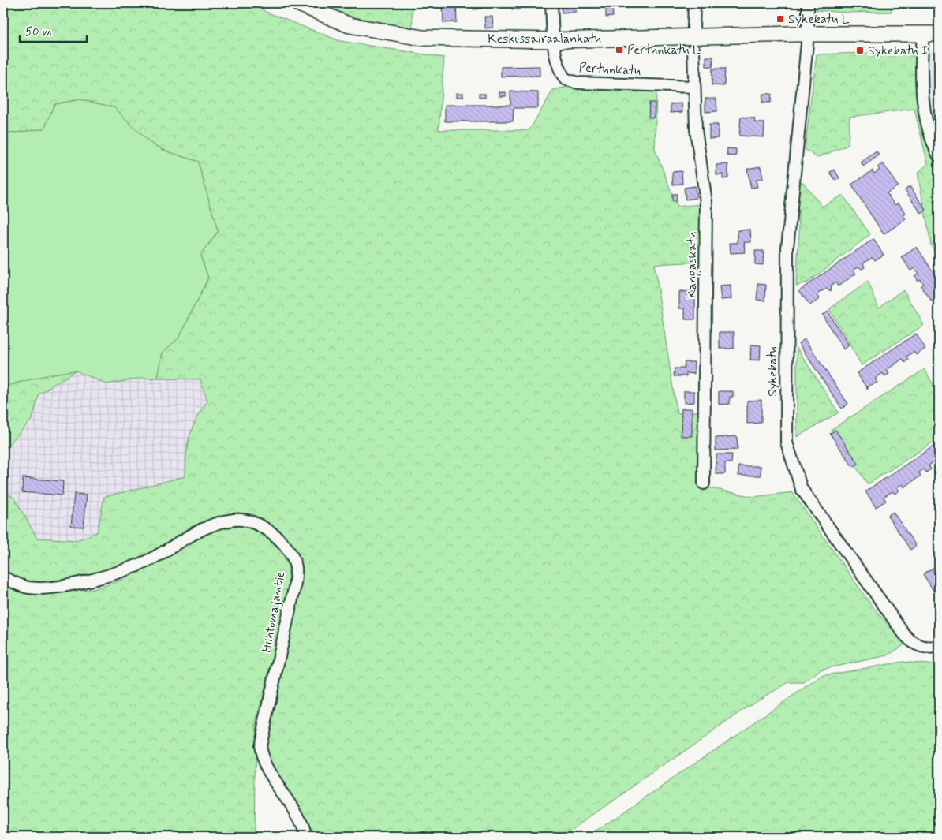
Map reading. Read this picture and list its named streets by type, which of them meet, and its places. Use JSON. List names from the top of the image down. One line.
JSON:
{"streets":{"street":["Keskussairaalankatu","Pertunkatu","Kangaskatu","Sykekatu","Hiihtomajantie"]},"crossings":[["Keskussairaalankatu","Pertunkatu"],["Keskussairaalankatu","Sykekatu"],["Pertunkatu","Kangaskatu"]],"places":{"transit":["Sykekatu L","Pertunkatu L","Sykekatu I"]},"scale_bar":"50 m"}
